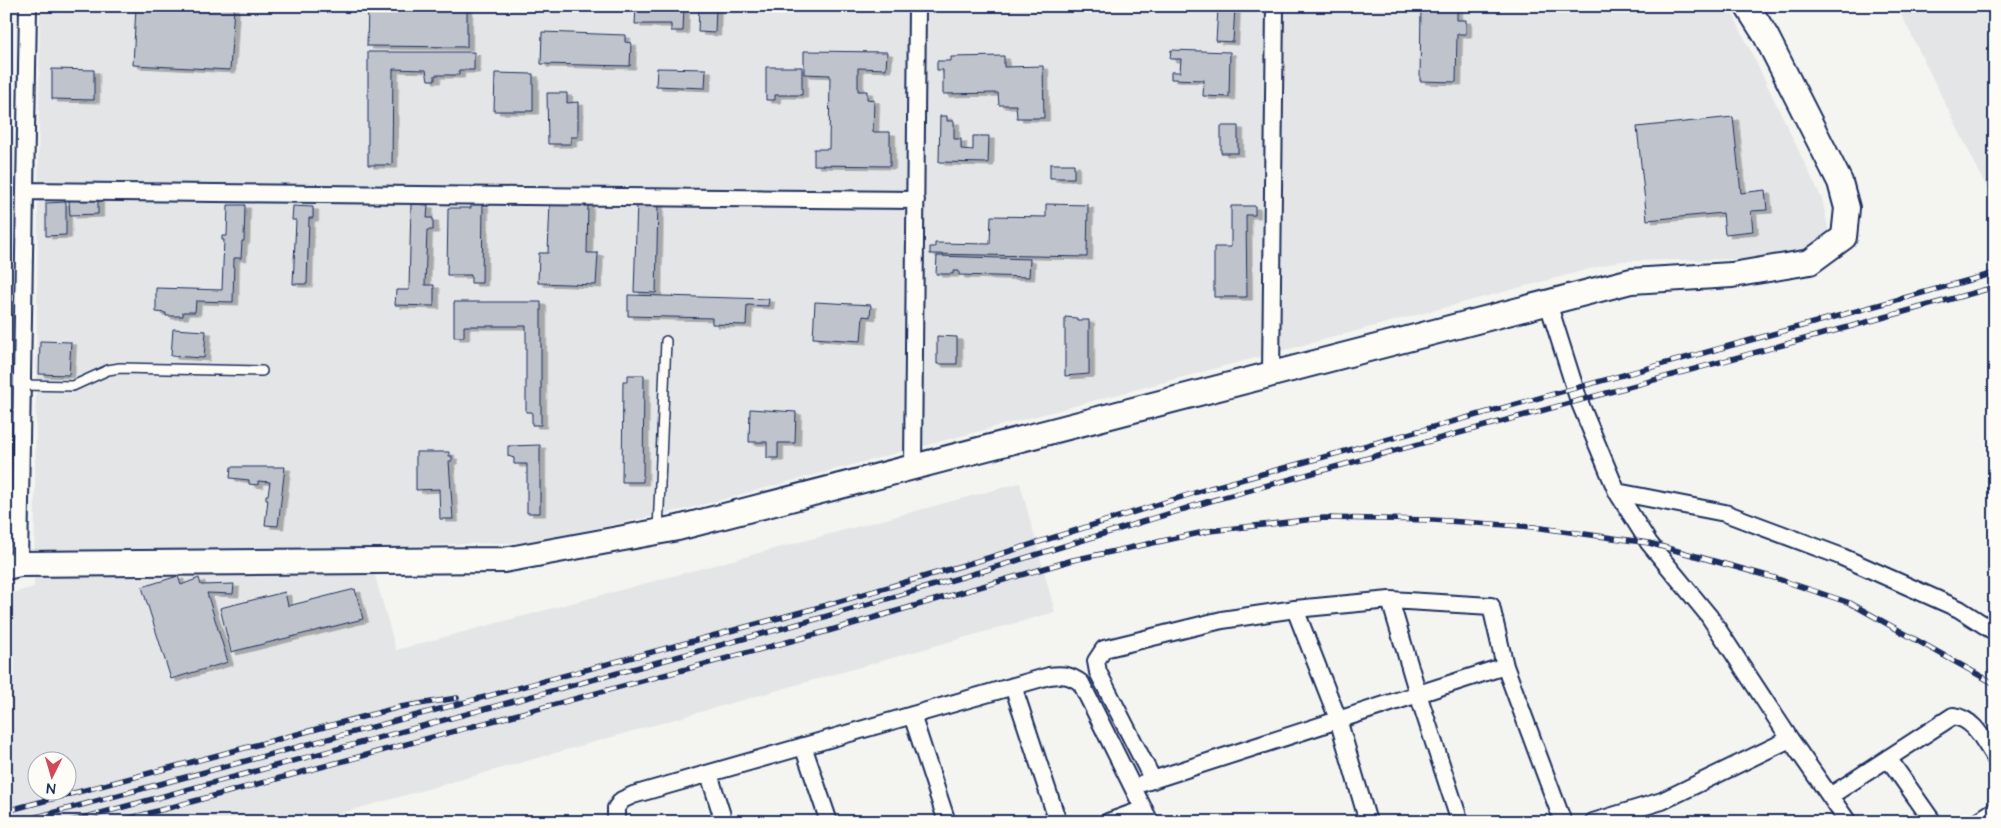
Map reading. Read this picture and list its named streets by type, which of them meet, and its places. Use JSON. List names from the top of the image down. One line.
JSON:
{"north":"bottom"}
